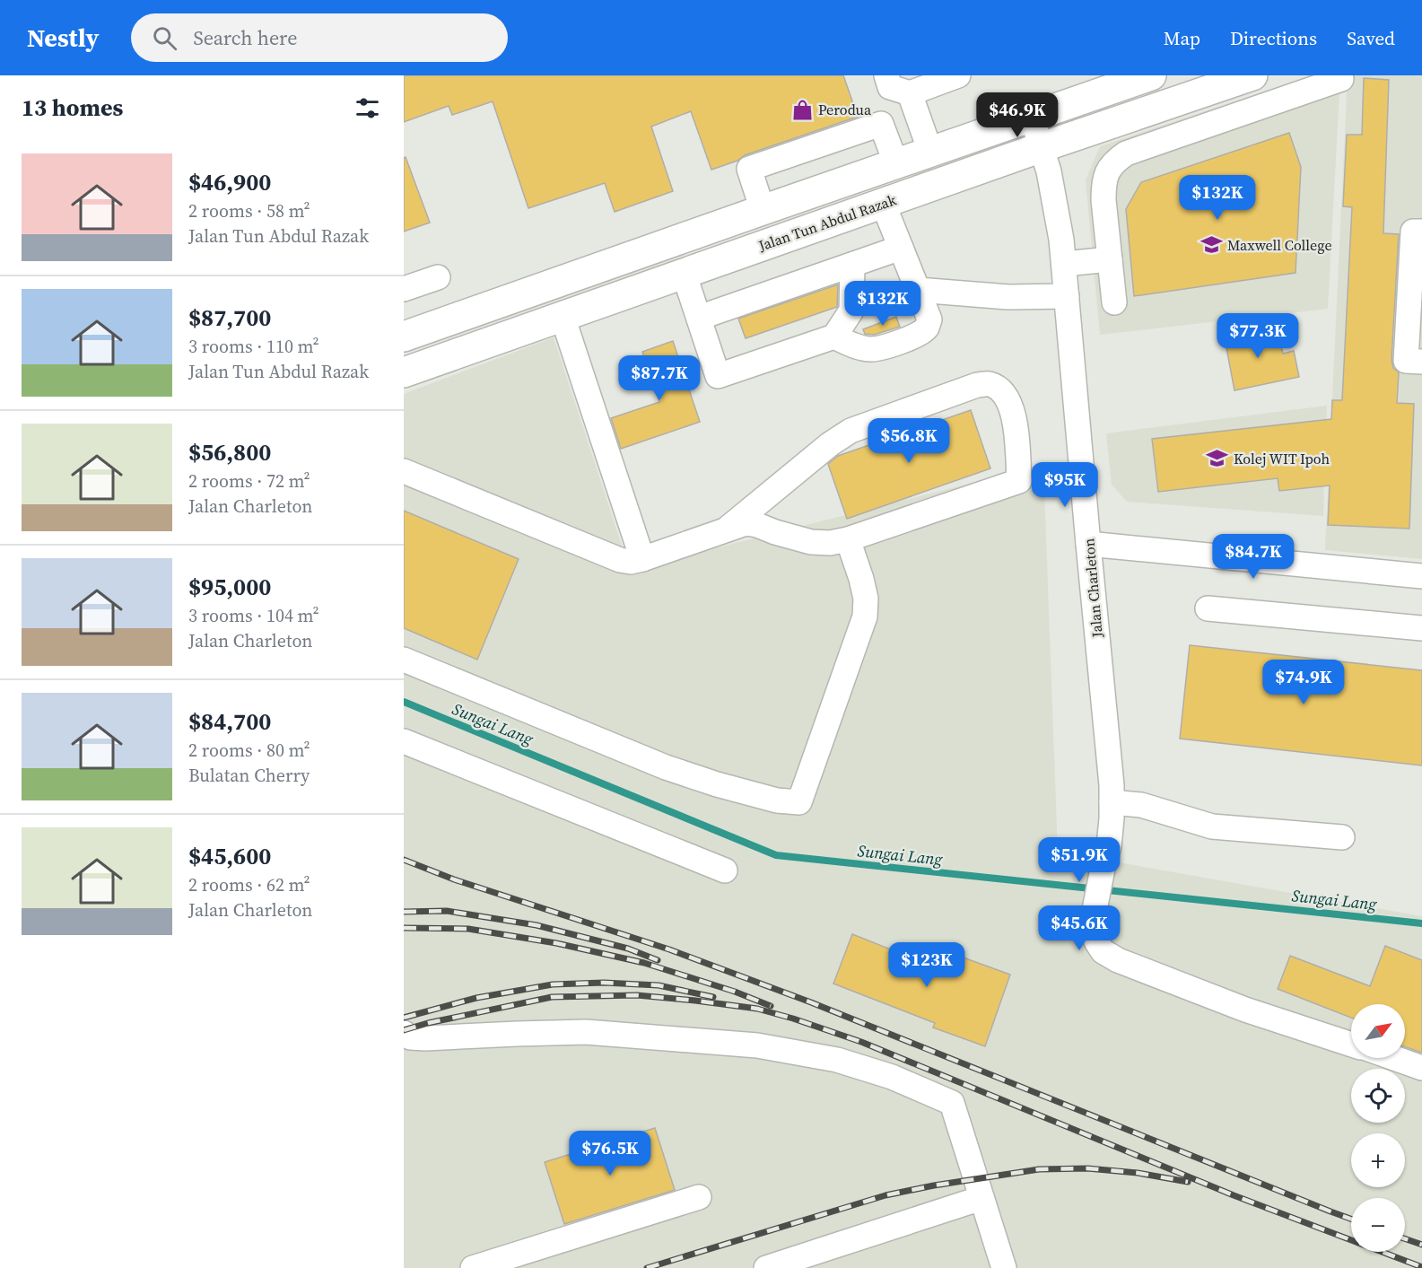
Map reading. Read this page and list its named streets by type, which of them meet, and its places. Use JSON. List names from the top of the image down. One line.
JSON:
{"streets":{"main road":["Jalan Tun Abdul Razak"],"street":["Jalan Charleton"]},"crossings":[["Jalan Tun Abdul Razak","Jalan Charleton"]],"water":["Sungai Lang"],"places":{"shop":["Perodua"],"school or university":["Maxwell College","Kolej WIT Ipoh"]},"north":"top right","page":{"header":"Nestly","search":"Search here","nav":["Map","Directions","Saved"],"heading":"13 homes","price":["$46.9K","$132K","$132K","$77.3K","$87.7K","$56.8K","$95K","$84.7K","$74.9K","$51.9K","$45.6K","$123K","$76.5K"],"list":[{"name":"$46,900","note":"2 rooms · 58 m² · Jalan Tun Abdul Razak"},{"name":"$87,700","note":"3 rooms · 110 m² · Jalan Tun Abdul Razak"},{"name":"$56,800","note":"2 rooms · 72 m² · Jalan Charleton"},{"name":"$95,000","note":"3 rooms · 104 m² · Jalan Charleton"},{"name":"$84,700","note":"2 rooms · 80 m² · Bulatan Cherry"},{"name":"$45,600","note":"2 rooms · 62 m² · Jalan Charleton"}],"map_buttons":["+","−"]}}
